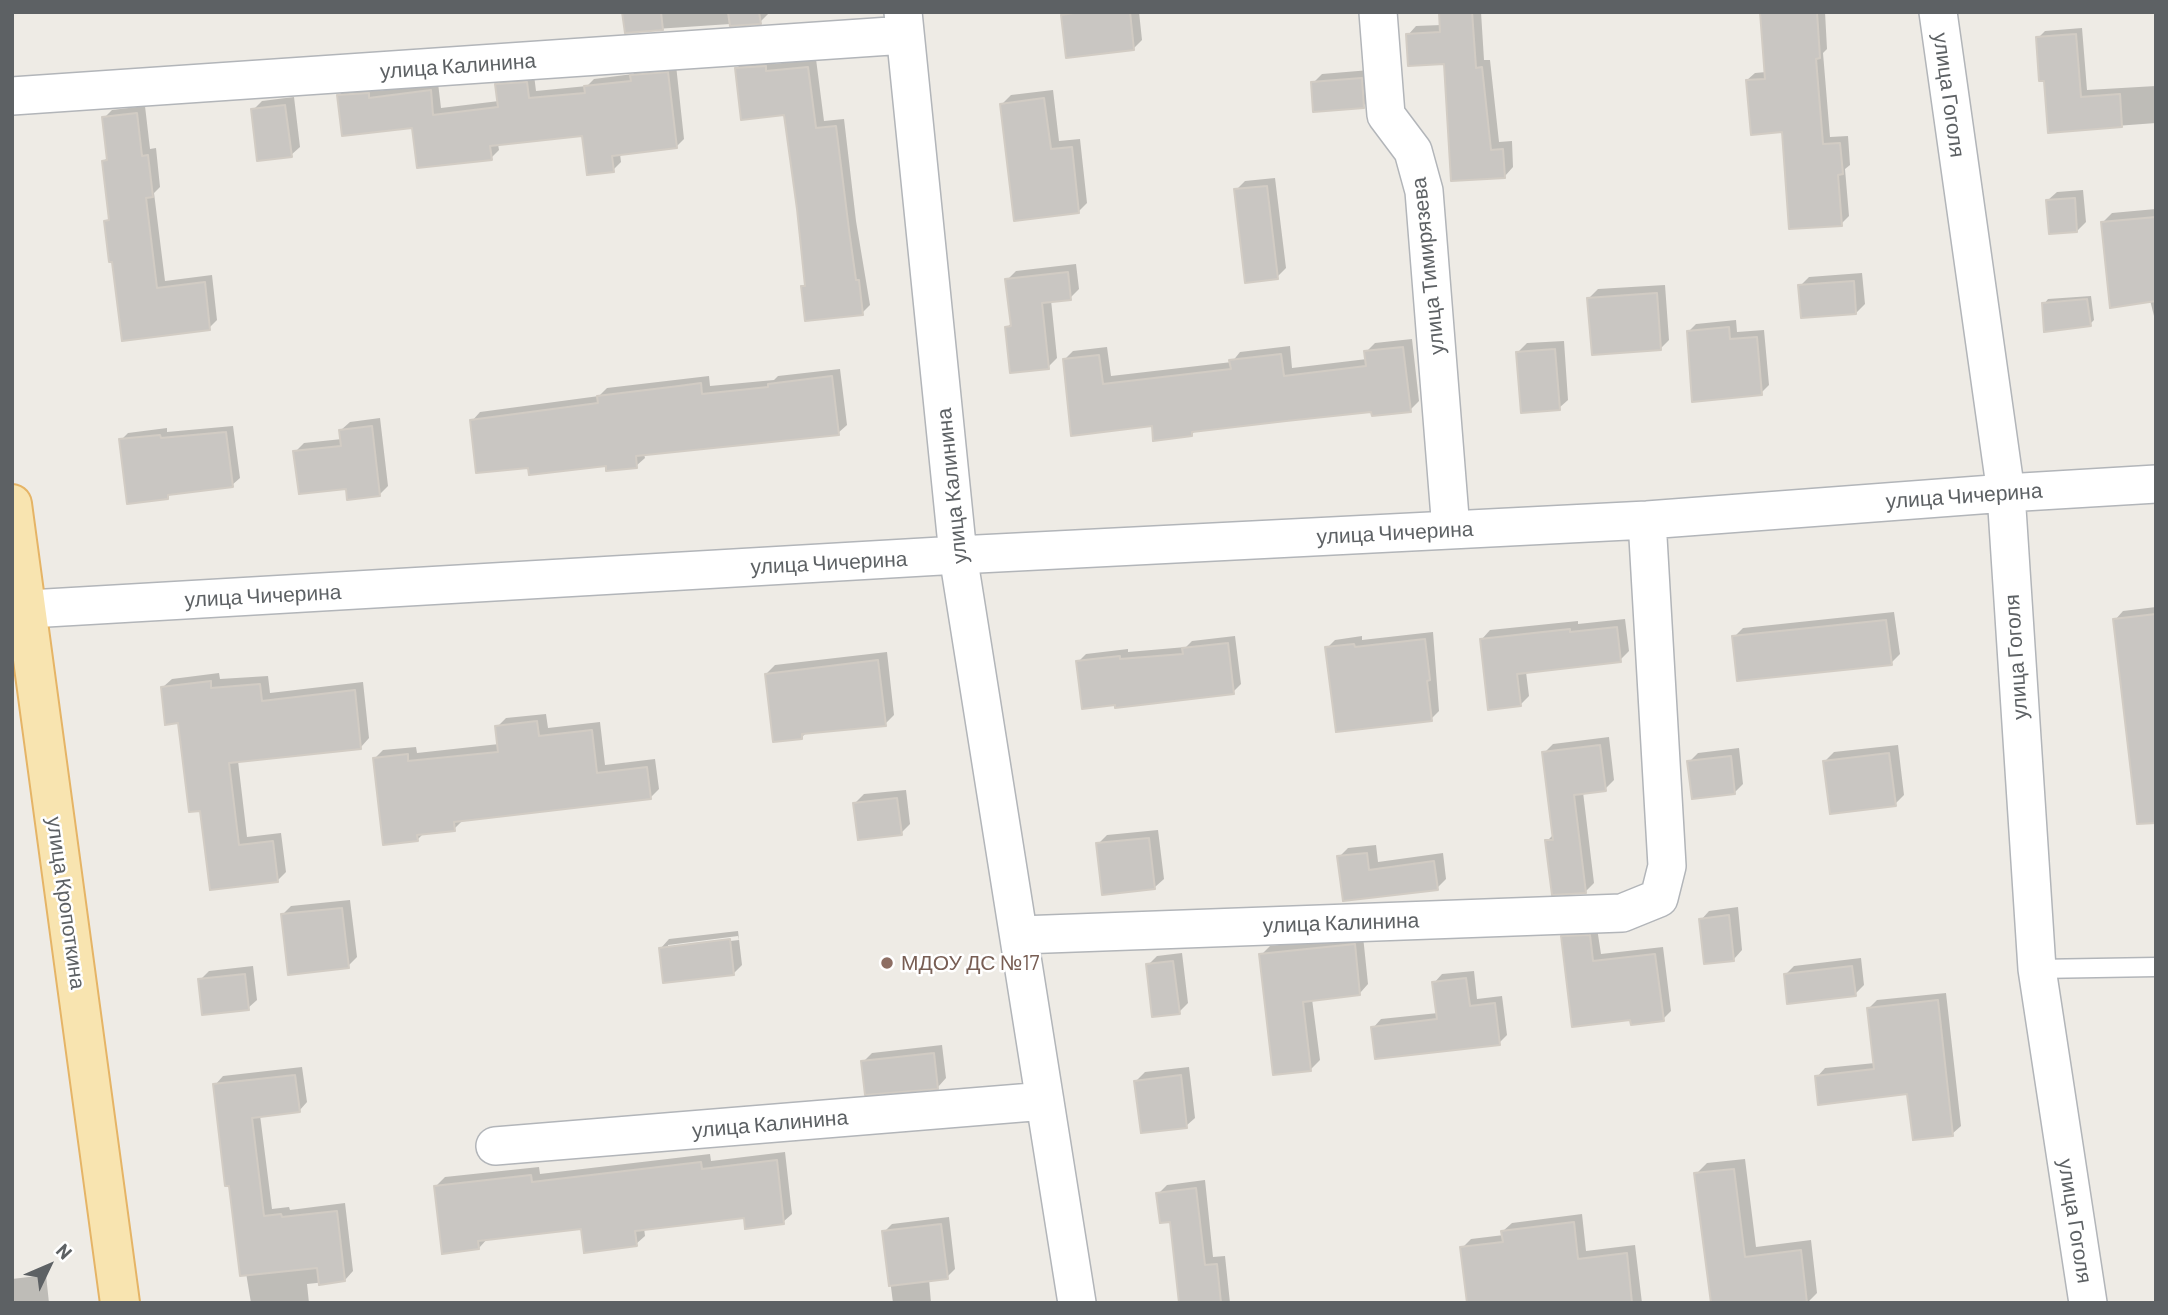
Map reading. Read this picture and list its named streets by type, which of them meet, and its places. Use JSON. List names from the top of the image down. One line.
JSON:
{"streets":{"main road":["улица Кропоткина"],"street":["улица Калинина","улица Гоголя","улица Тимирязева","улица Чичерина"]},"crossings":[["улица Калинина","улица Чичерина"],["улица Гоголя","улица Чичерина"],["улица Тимирязева","улица Чичерина"],["улица Чичерина","улица Кропоткина"]],"places":["МДОУ ДС №17"],"north":"top right"}
